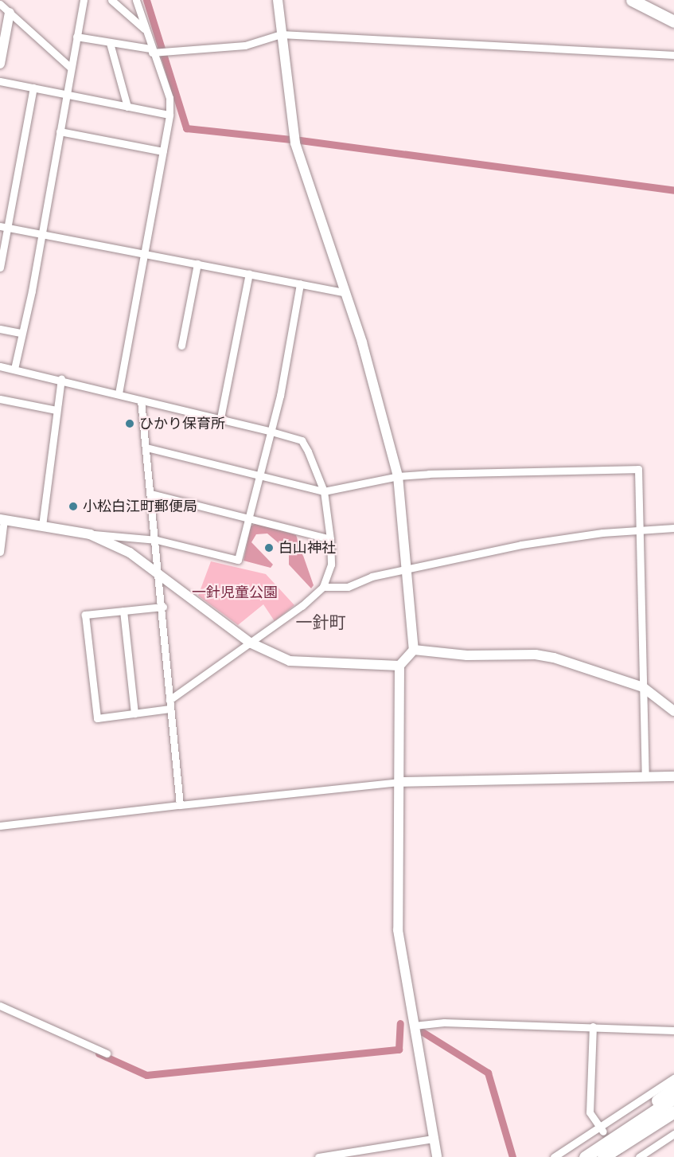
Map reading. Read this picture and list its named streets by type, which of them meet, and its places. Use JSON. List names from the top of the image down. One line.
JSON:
{"districts":["一針町"],"parks":["一針児童公園"],"places":["ひかり保育所","小松白江町郵便局","白山神社"]}
